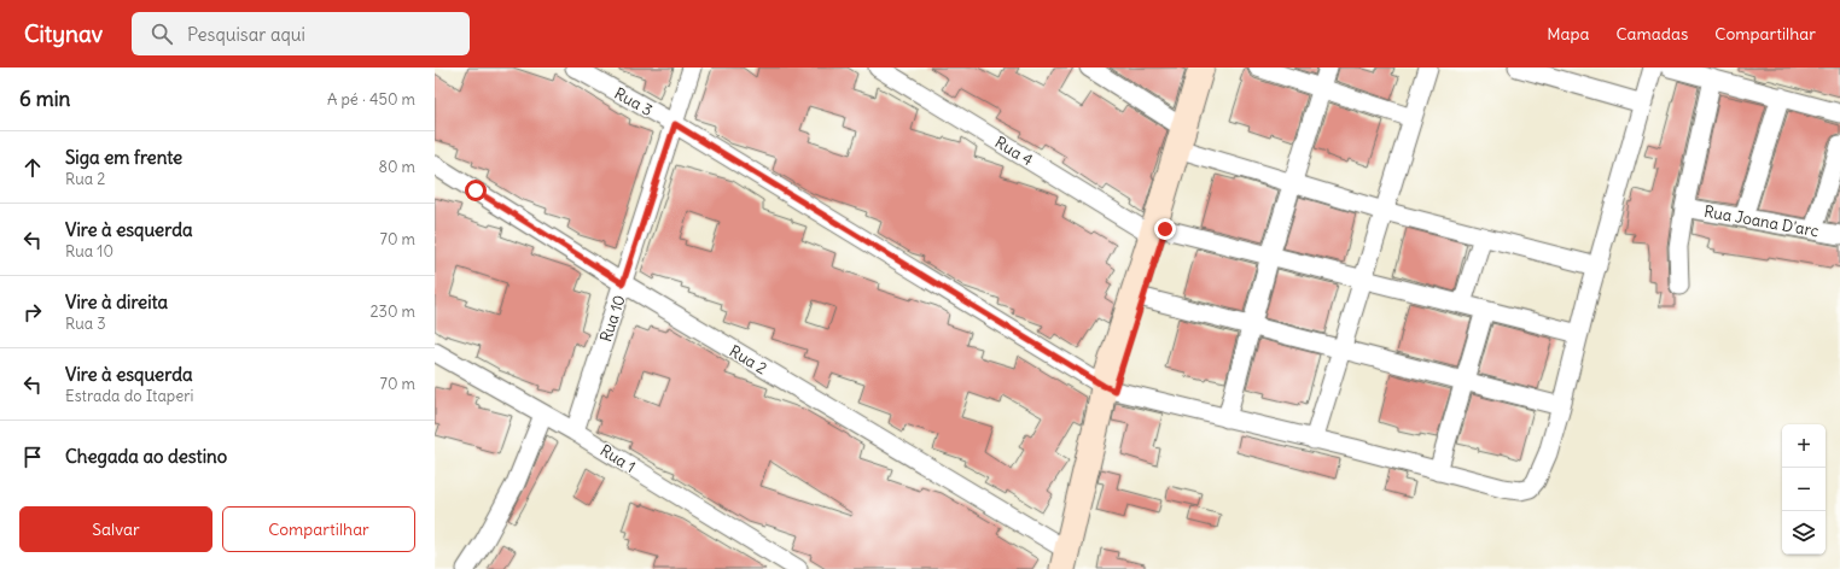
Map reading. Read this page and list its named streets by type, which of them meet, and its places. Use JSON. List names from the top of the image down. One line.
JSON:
{"streets":{"street":["Rua 3","Rua 4","Rua Joana D'arc","Rua 10","Rua 2","Rua 1"]},"crossings":[["Rua 3","Rua 10"],["Rua 10","Rua 2"],["Rua 10","Rua 1"]],"page":{"header":"Citynav","search":"Pesquisar aqui","nav":["Mapa","Camadas","Compartilhar"],"heading":["6 min","A pé · 450 m"],"list":[["Siga em frente","Rua 2","80 m"],["Vire à esquerda","Rua 10","70 m"],["Vire à direita","Rua 3","230 m"],["Vire à esquerda","Estrada do Itaperi","70 m"],"Chegada ao destino"],"map_buttons":["+","−"],"buttons":["Salvar","Compartilhar"]}}
